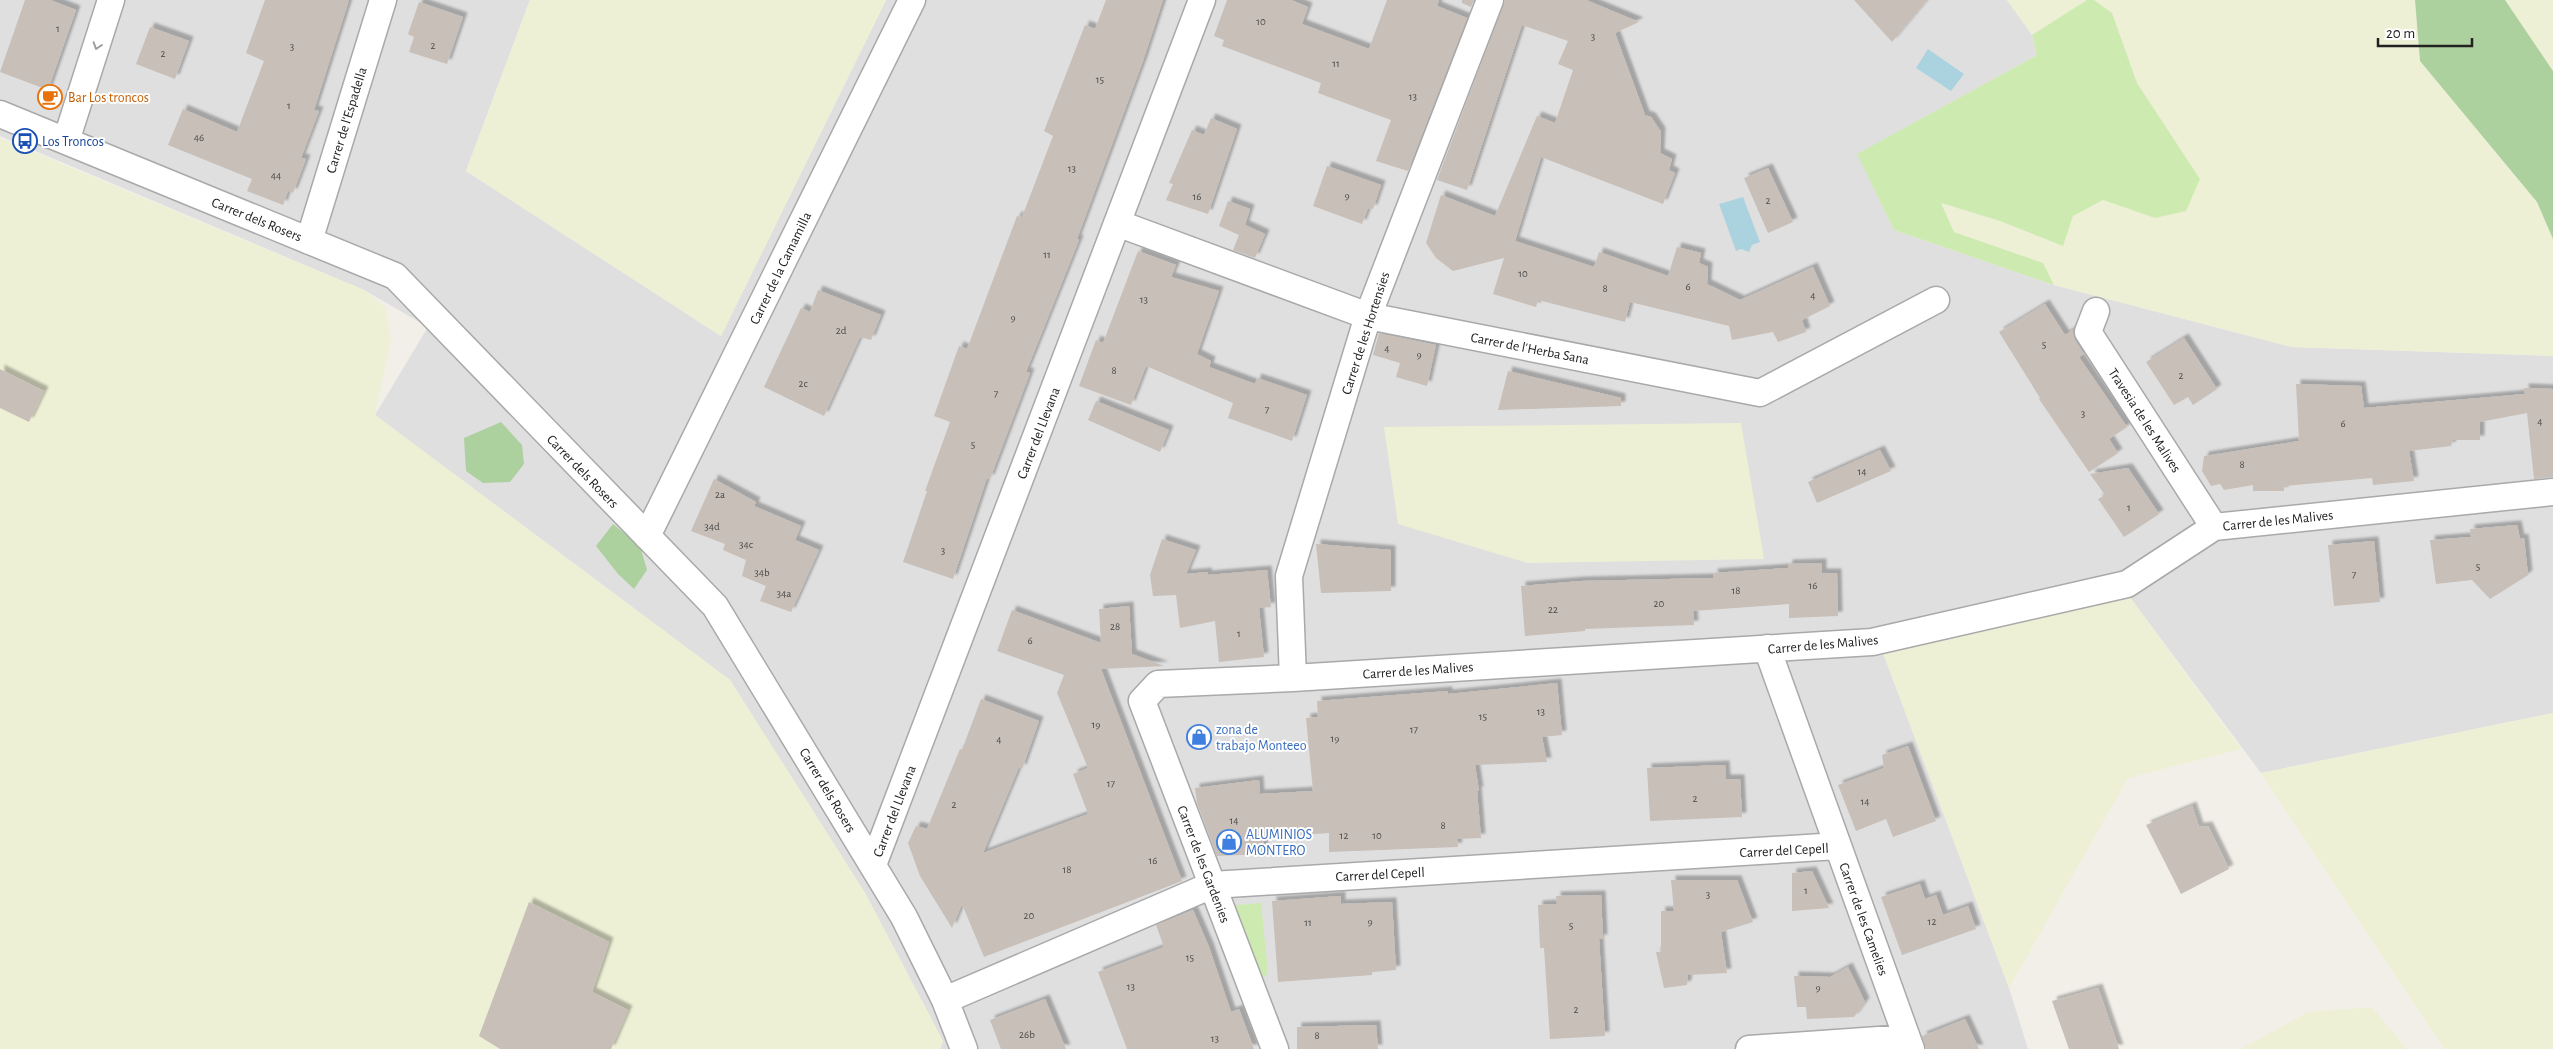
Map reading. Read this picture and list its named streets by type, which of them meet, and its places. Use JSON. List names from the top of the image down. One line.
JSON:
{"streets":{"street":["Carrer de l'Espadella","Carrer dels Rosers","Carrer de la Camamilla","Carrer de les Hortensies","Carrer de l'Herba Sana","Travesia de les Malives","Carrer del Llevana","Carrer de les Malives","Carrer del Cepell","Carrer de les Gardenies","Carrer de les Camelies"]},"crossings":[["Carrer de l'Espadella","Carrer dels Rosers"],["Carrer dels Rosers","Carrer de la Camamilla"],["Carrer dels Rosers","Carrer del Llevana"],["Carrer dels Rosers","Carrer del Cepell"],["Carrer de les Hortensies","Carrer de l'Herba Sana"],["Carrer de les Hortensies","Carrer de les Malives"],["Carrer de l'Herba Sana","Carrer del Llevana"],["Travesia de les Malives","Carrer de les Malives"],["Carrer de les Malives","Carrer de les Gardenies"],["Carrer de les Malives","Carrer de les Camelies"],["Carrer del Cepell","Carrer de les Gardenies"],["Carrer del Cepell","Carrer de les Camelies"]],"places":{"cafe":["Bar Los troncos"],"bus stop":["Los Troncos"],"shop":["zona de trabajo Monteeo","ALUMINIOS MONTERO"]},"house_numbers":["10","1","3","2","3","2","11","15","13","1","46","13","44","9","16","2","11","10","6","8","4","13","9","2d","5","4","9","8","2","2c","7","7","3","4","6","5","8","14","2a","1","34d","34c","3","5","34b","7","16","18","34a","20","22","28","1","6","13","15","19","17","19","4","17","2","14","2","14","8","12","10","16","18","1","3","20","9","12","11","5","15","13","9","2","26b","8","13"],"scale_bar":"20 m"}
